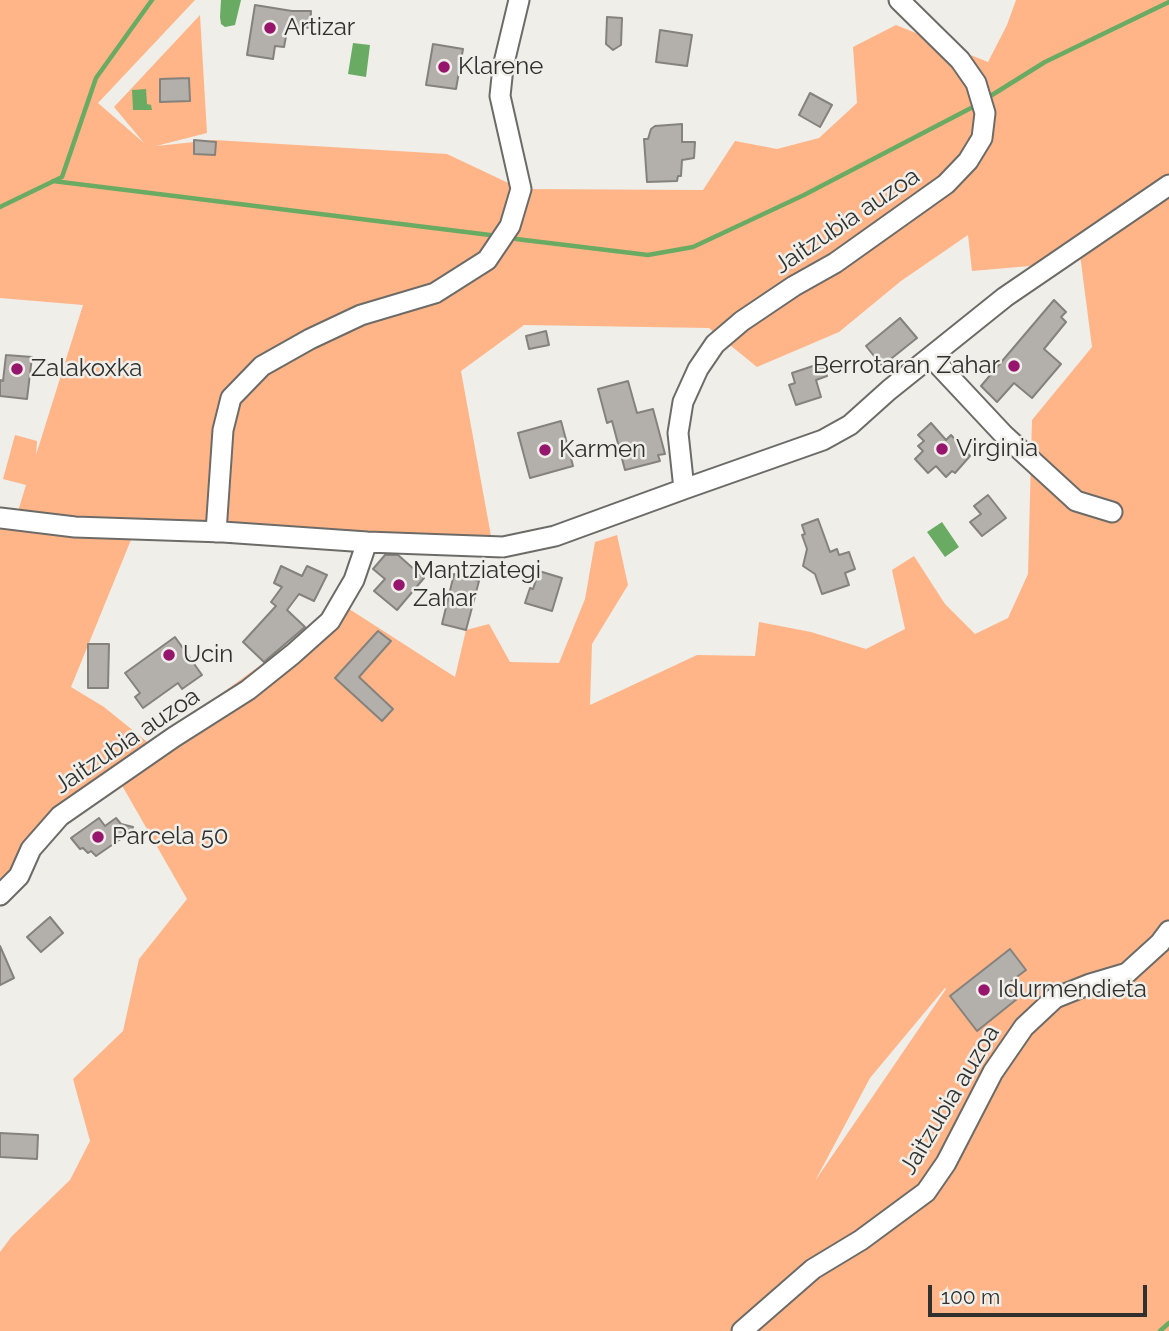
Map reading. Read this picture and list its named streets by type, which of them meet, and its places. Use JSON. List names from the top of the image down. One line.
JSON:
{"streets":{"street":["Jaitzubia auzoa"]},"places":["Artizar","Klarene","Berrotaran Zahar","Zalakoxka","Virginia","Karmen","Mantziategi Zahar","Ucin","Parcela 50","Idurmendieta"],"scale_bar":"100 m"}
